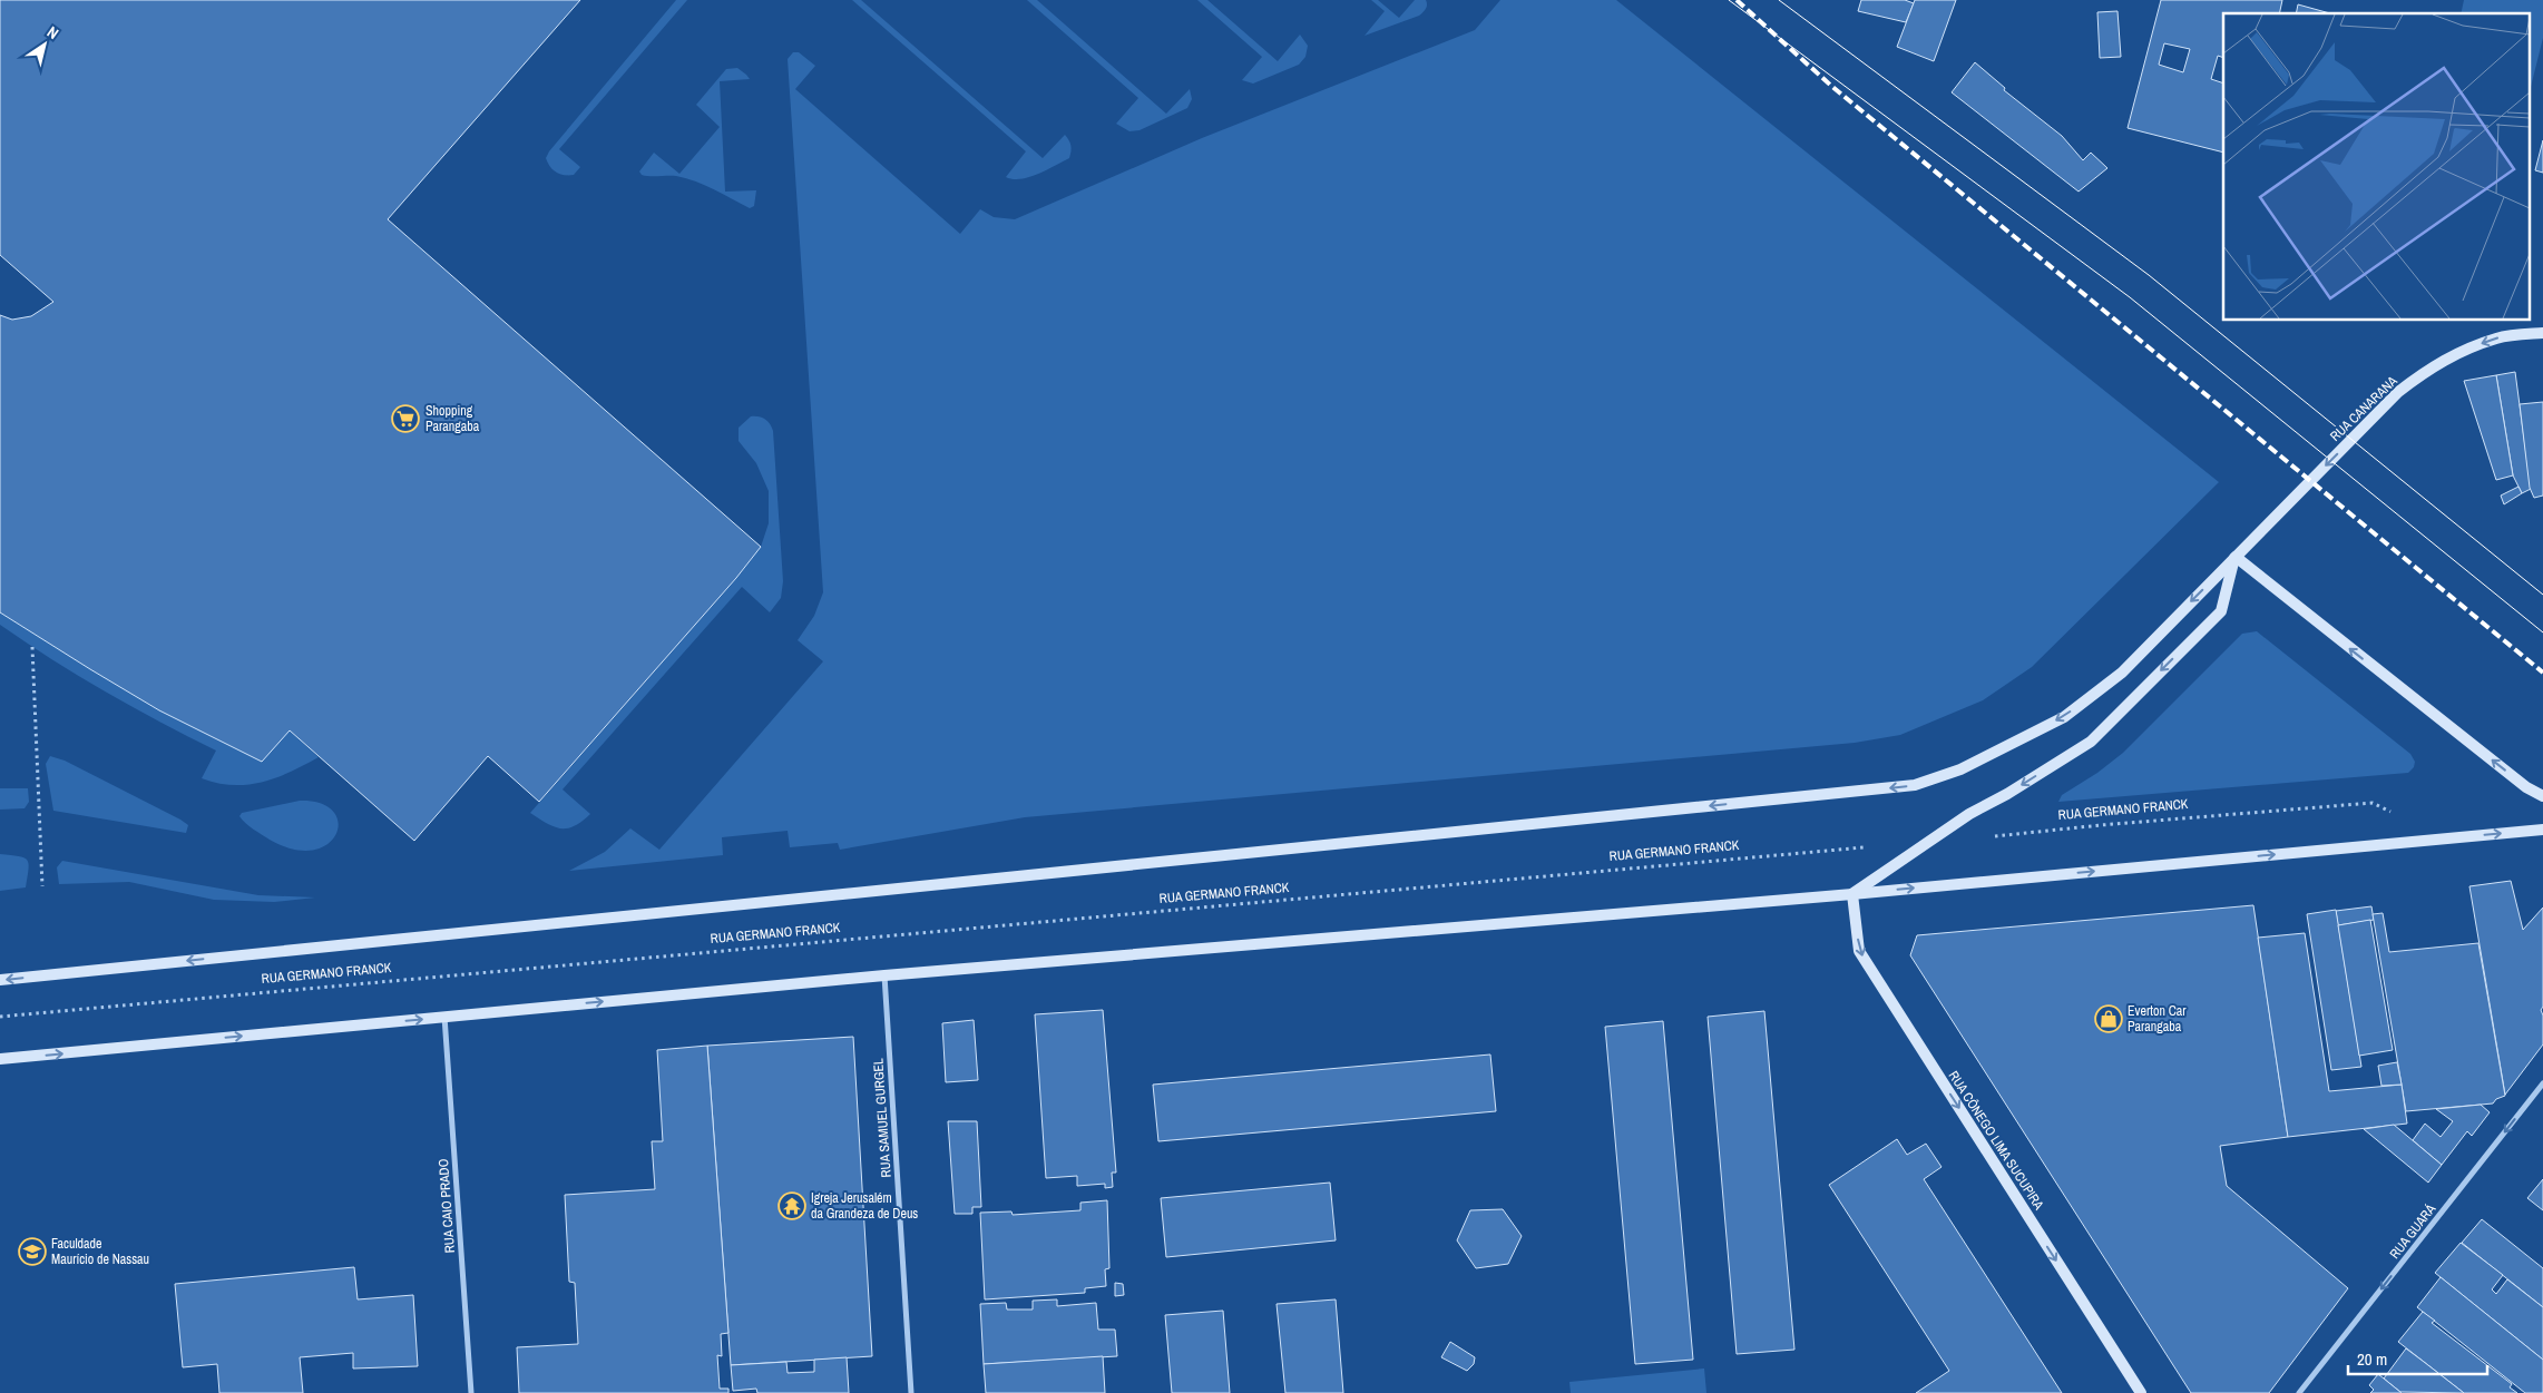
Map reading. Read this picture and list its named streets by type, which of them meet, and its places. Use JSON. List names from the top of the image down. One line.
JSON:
{"streets":{"main road":["RUA CANARANA","RUA GERMANO FRANCK","RUA CÔNEGO LIMA SUCUPIRA"],"street":["RUA SAMUEL GURGEL","RUA CAIO PRADO","RUA GUARÁ"]},"crossings":[["RUA CANARANA","RUA GERMANO FRANCK"]],"one_way":["RUA CANARANA","RUA CÔNEGO LIMA SUCUPIRA","RUA GUARÁ"],"places":{"supermarket":["Shopping Parangaba"],"shop":["Everton Car Parangaba"],"temple":["Igreja Jerusalém da Grandeza de Deus"],"school or university":["Faculdade Maurício de Nassau"]},"scale_bar":"20 m","north":"top right"}
